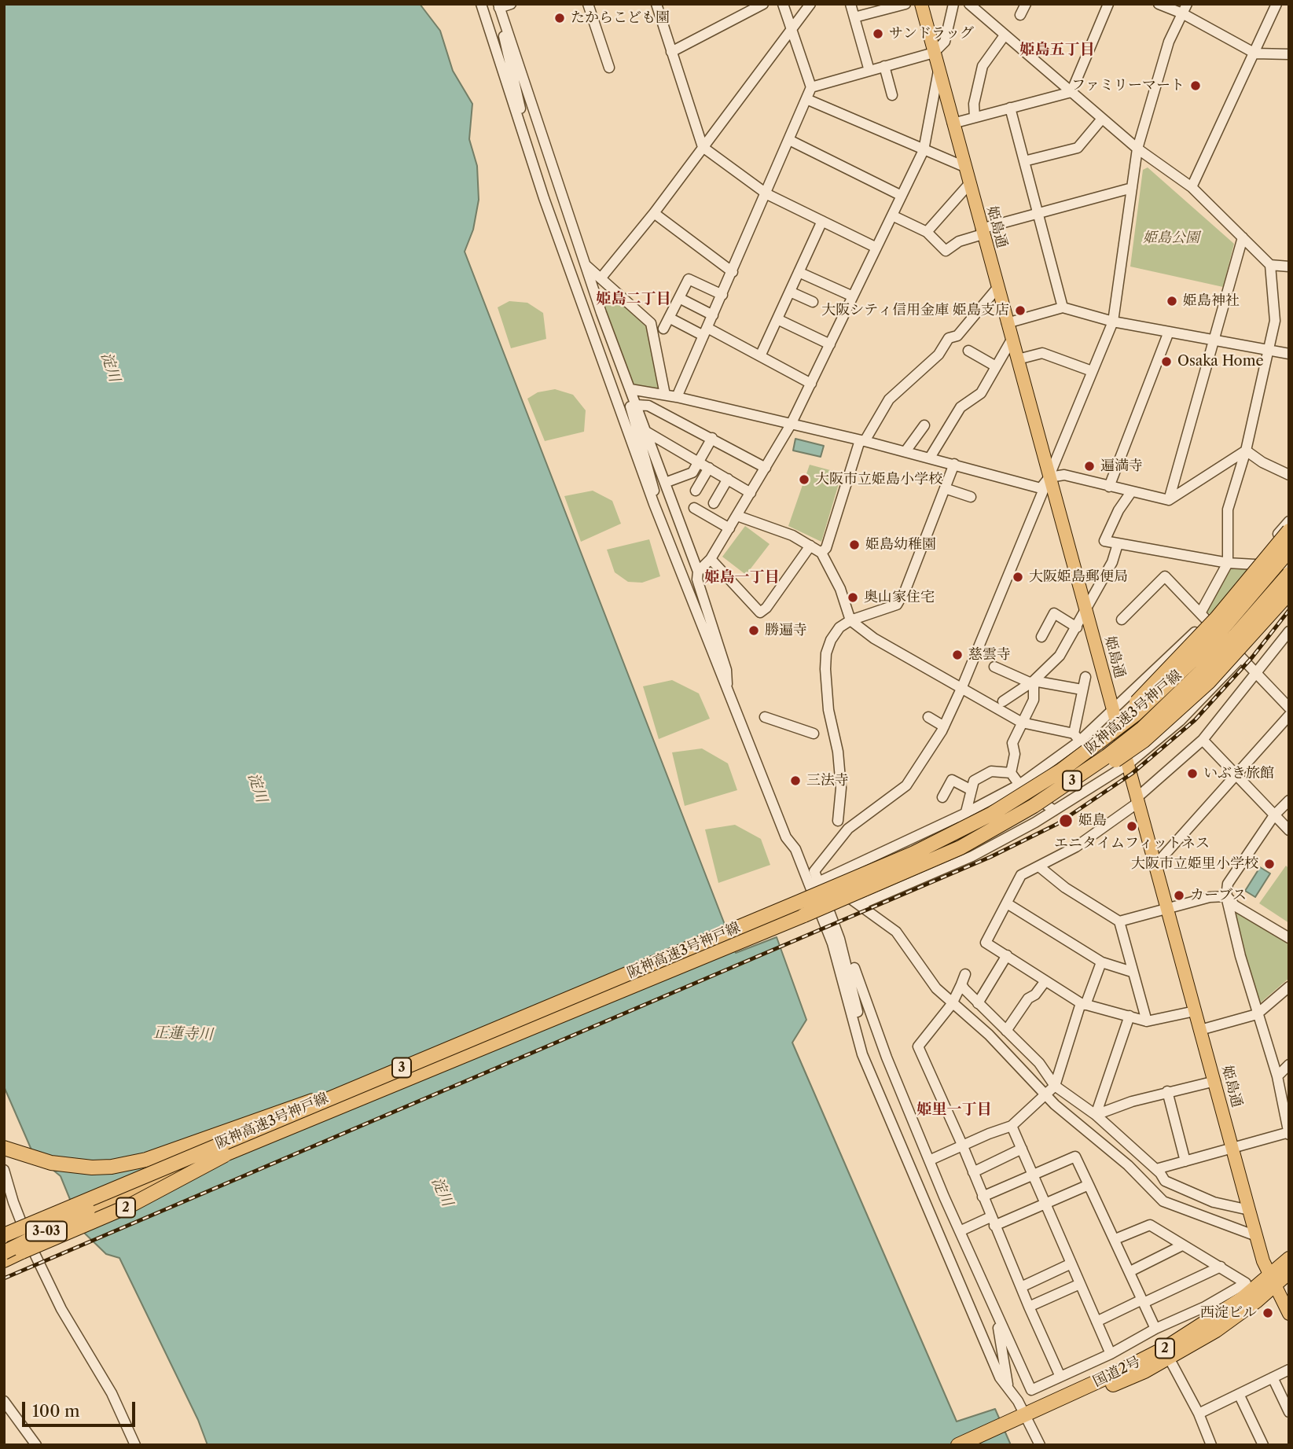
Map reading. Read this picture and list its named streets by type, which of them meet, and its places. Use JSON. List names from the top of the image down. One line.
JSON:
{"streets":{"highway":["阪神高速3号神戸線","3","2","3-03","国道2号"],"main road":["姫島通"]},"crossings":[["姫島通","国道2号"],["阪神高速3号神戸線","3"],["阪神高速3号神戸線","2"],["阪神高速3号神戸線","3-03"]],"districts":["姫島五丁目","姫島二丁目","姫島一丁目","姫里一丁目"],"water":["淀川","正蓮寺川"],"parks":["姫島公園"],"places":["たからこども園","サンドラッグ","ファミリーマート","姫島神社","大阪シティ信用金庫 姫島支店","Osaka Home","遍満寺","大阪市立姫島小学校","姫島幼稚園","大阪姫島郵便局","奥山家住宅","勝遍寺","慈雲寺","いぶき旅館","三法寺","姫島","エニタイムフィットネス","大阪市立姫里小学校","カーブス","西淀ビル"],"scale_bar":"100 m"}
